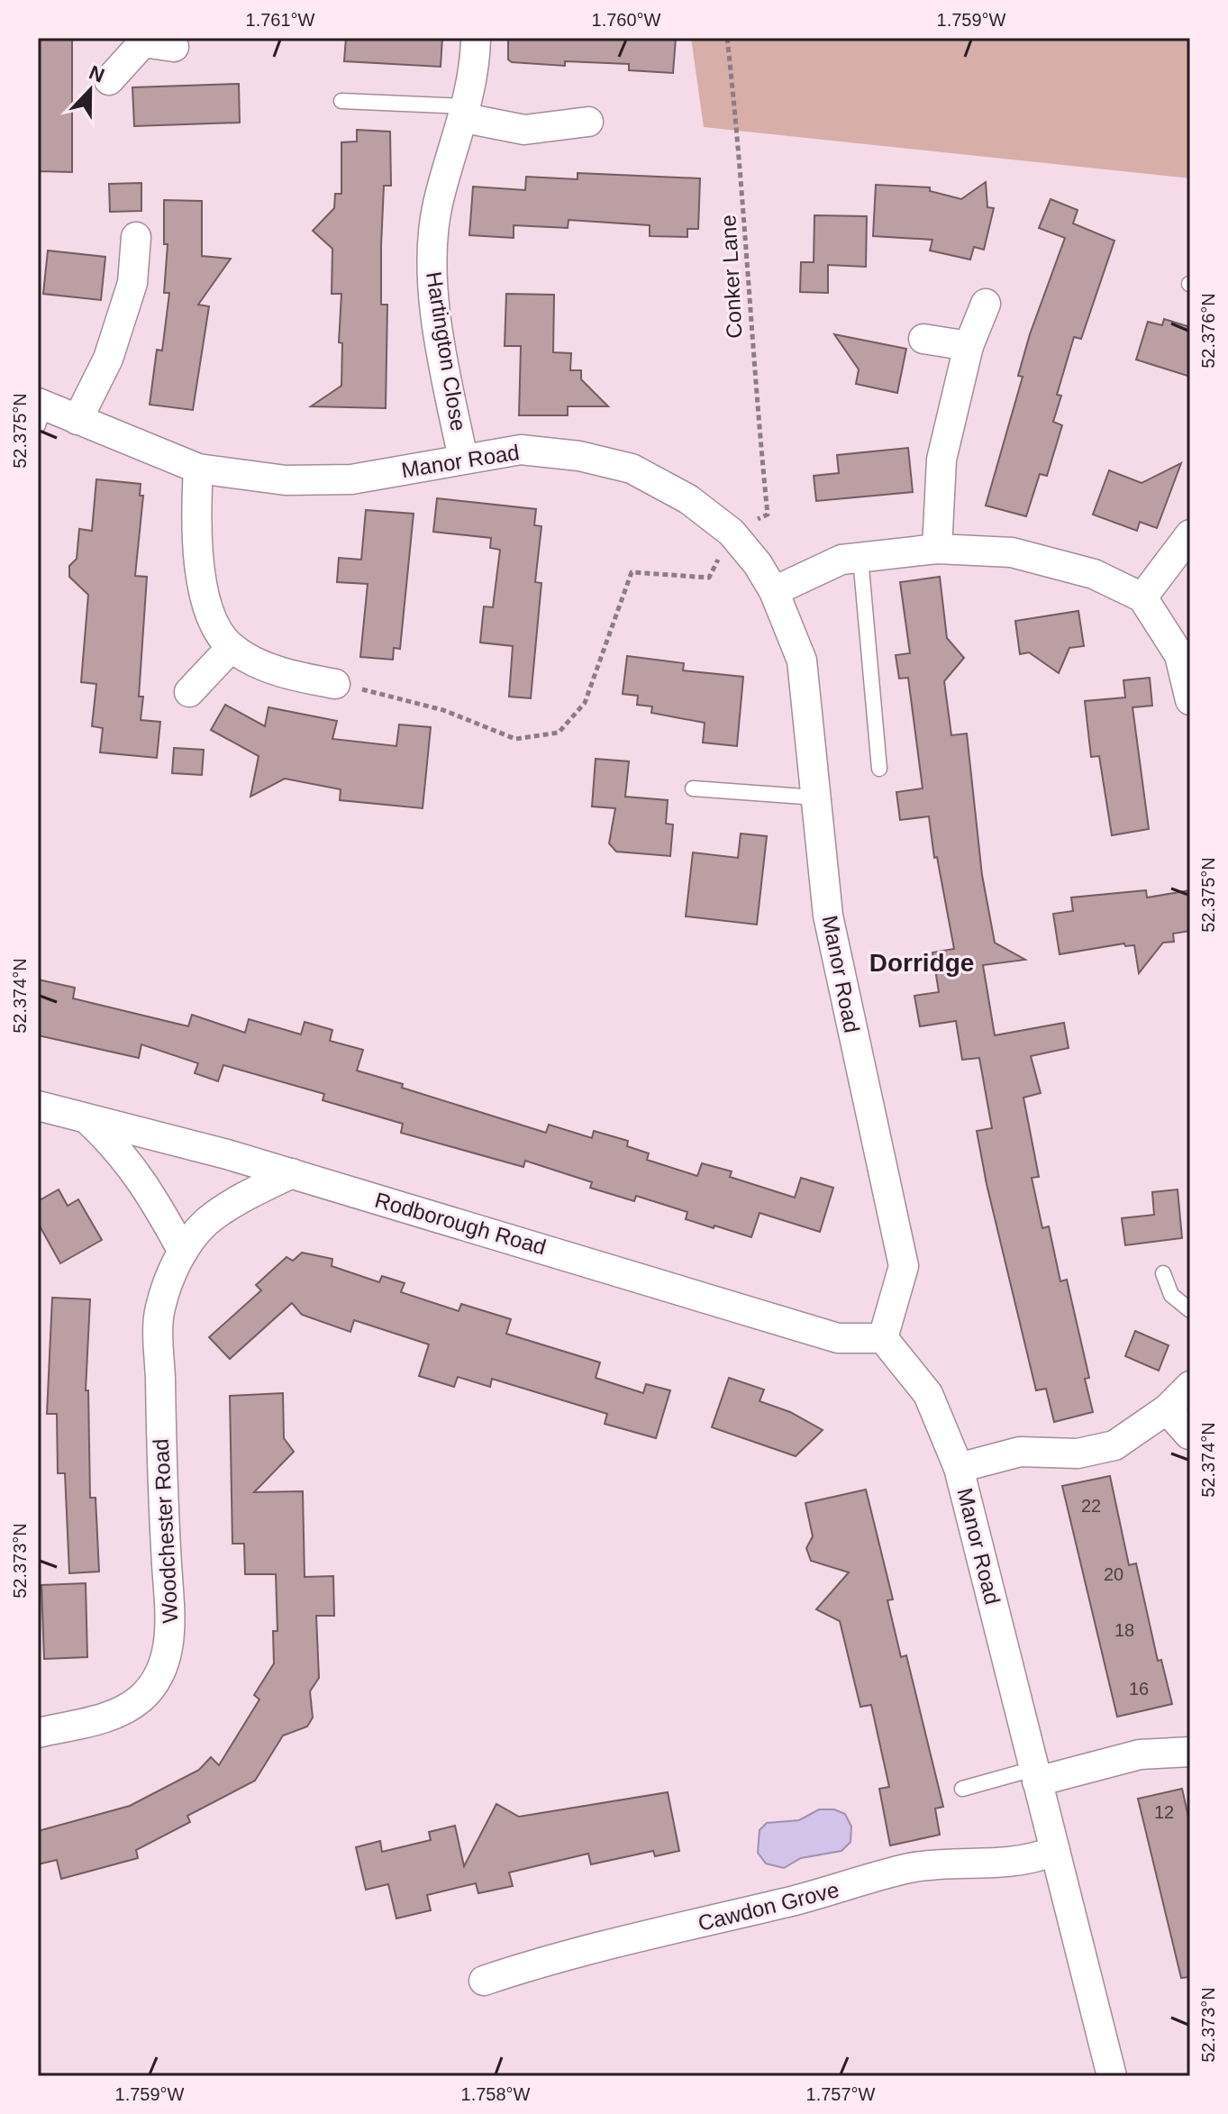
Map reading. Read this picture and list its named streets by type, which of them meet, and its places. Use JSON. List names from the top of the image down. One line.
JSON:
{"streets":{"street":["Hartington Close","Manor Road","Rodborough Road","Woodchester Road","Cawdon Grove"],"path":["Conker Lane"]},"crossings":[["Hartington Close","Manor Road"],["Manor Road","Rodborough Road"],["Manor Road","Cawdon Grove"],["Rodborough Road","Woodchester Road"]],"districts":["Dorridge"],"house_numbers":["22","20","18","16","12"],"north":"top","coordinates":["1.761°W","1.760°W","1.759°W","52.376°N","52.375°N","52.374°N","52.373°N","1.758°W","1.757°W"]}
